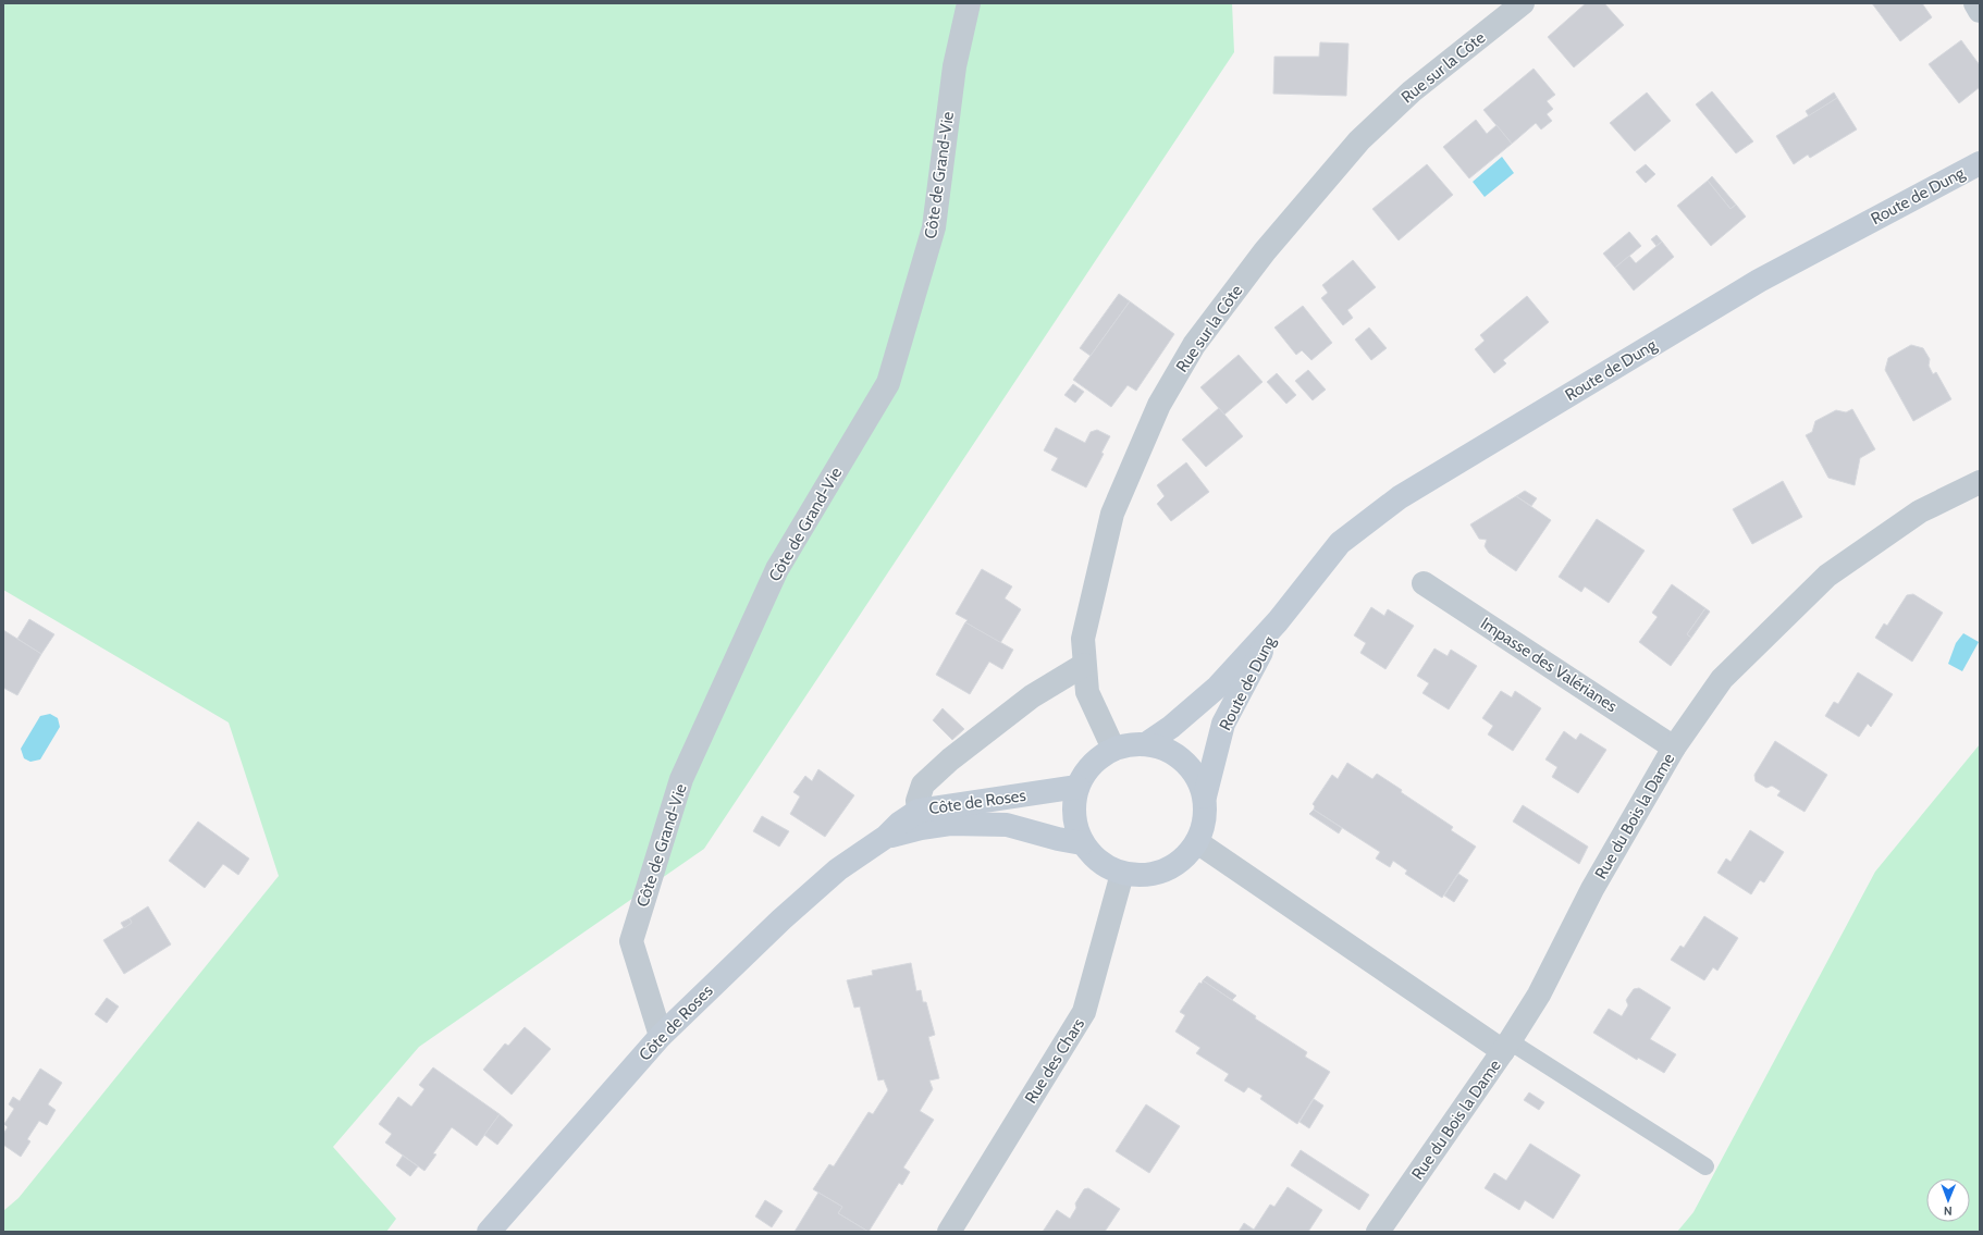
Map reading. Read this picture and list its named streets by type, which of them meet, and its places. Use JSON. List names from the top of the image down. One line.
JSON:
{"streets":{"street":["Rue sur la Côte","Côte de Grand-Vie","Route de Dung","Impasse des Valérianes","Côte de Roses","Rue du Bois la Dame","Rue des Chars"]},"crossings":[["Rue sur la Côte","Route de Dung"],["Rue sur la Côte","Côte de Roses"],["Rue sur la Côte","Rue des Chars"],["Côte de Grand-Vie","Côte de Roses"],["Route de Dung","Côte de Roses"],["Route de Dung","Rue des Chars"],["Impasse des Valérianes","Rue du Bois la Dame"],["Côte de Roses","Rue des Chars"]],"north":"bottom"}
